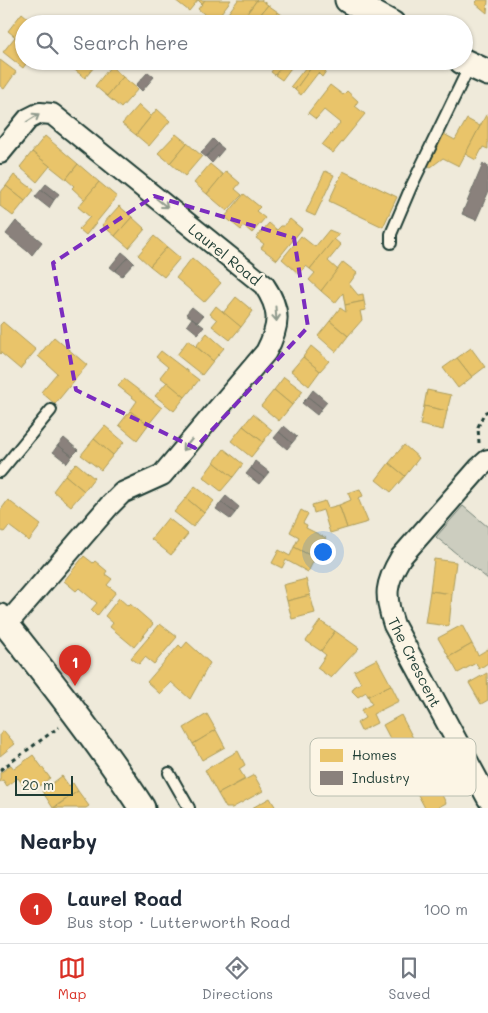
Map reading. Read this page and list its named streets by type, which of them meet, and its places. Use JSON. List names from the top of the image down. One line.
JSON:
{"streets":{"street":["Laurel Road","The Crescent"]},"legend":["Homes","Industry"],"scale_bar":"20 m","page":{"search":"Search here","pins":"1","scale":"20 m","heading":"Nearby","list":[{"mark":"1","name":"Laurel Road","note":"Bus stop · Lutterworth Road","value":"100 m"}],"nav":["Map","Directions","Saved"]}}
